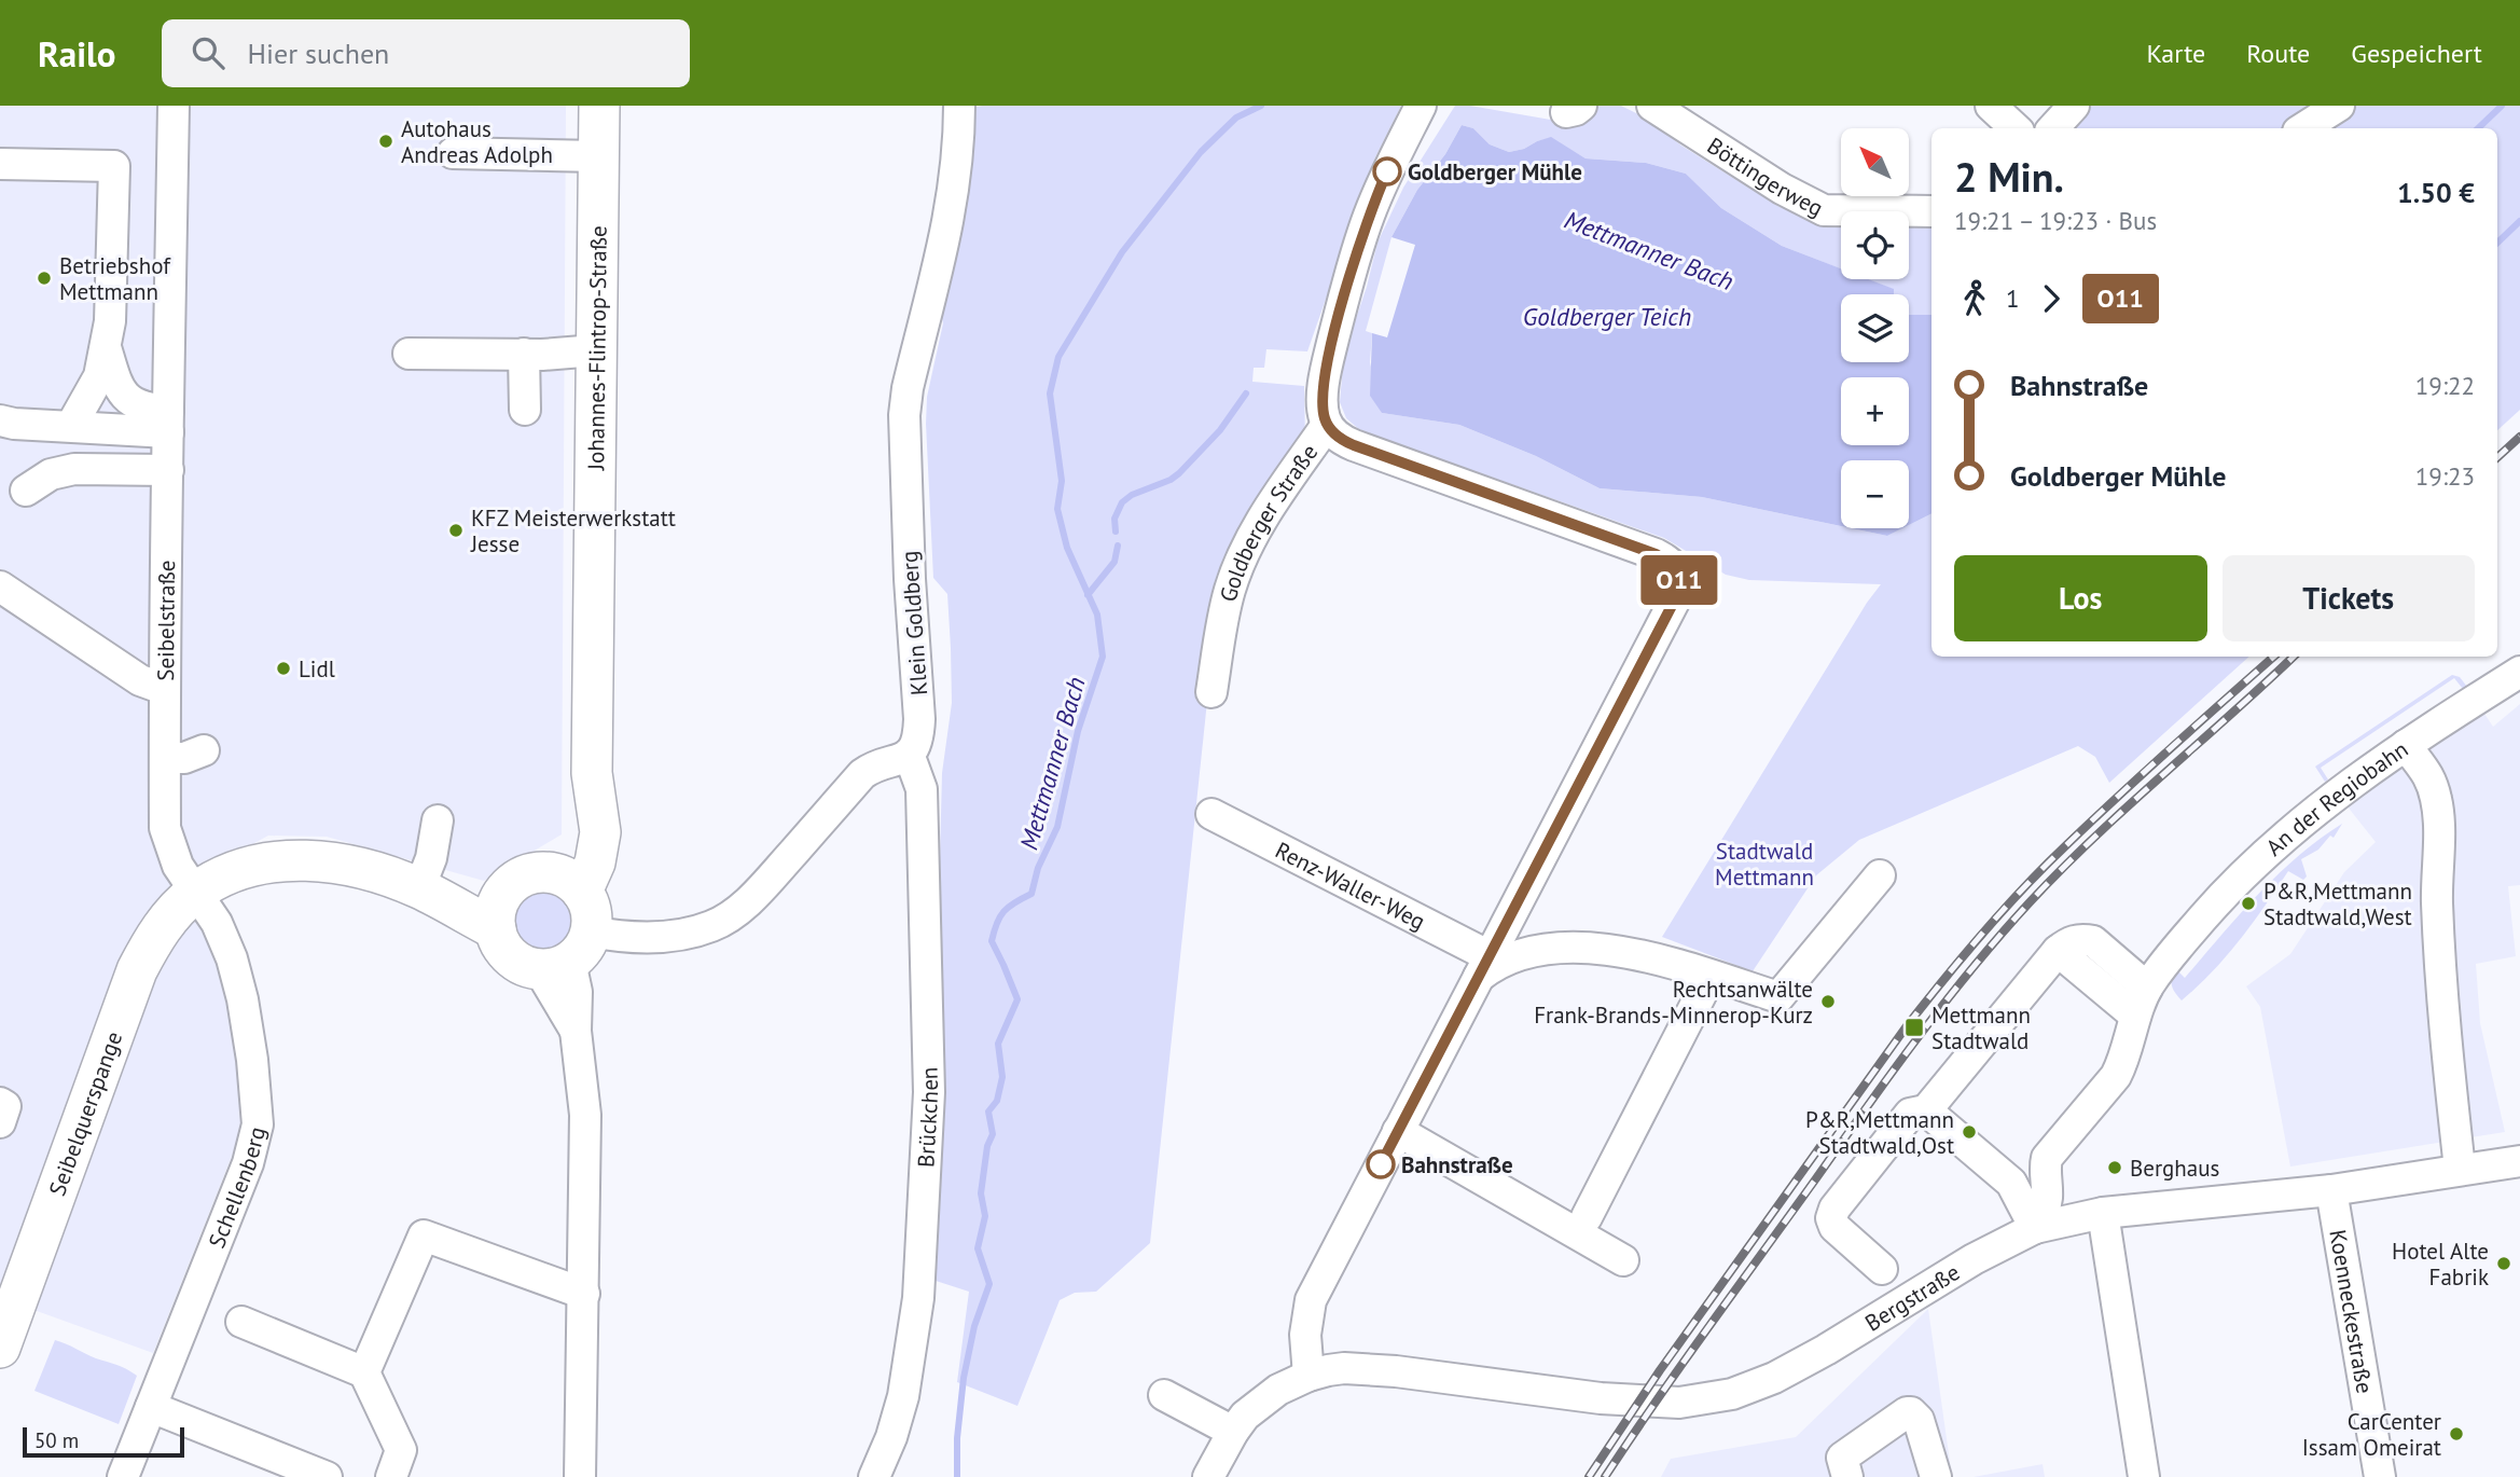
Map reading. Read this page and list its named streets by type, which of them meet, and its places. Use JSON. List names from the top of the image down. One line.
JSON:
{"streets":{"main road":["Johannes-Flintrop-Straße","Seibelquerspange"],"street":["Böttingerweg","Goldberger Straße","Seibelstraße","Klein Goldberg","An der Regiobahn","Renz-Waller-Weg","Brückchen","Schellenberg","Bergstraße","Koenneckestraße"]},"crossings":[["Seibelstraße","Seibelquerspange"],["Seibelstraße","Schellenberg"],["Klein Goldberg","Brückchen"],["Seibelquerspange","Schellenberg"],["Bergstraße","Koenneckestraße"]],"water":["Mettmanner Bach","Goldberger Teich"],"parks":["Stadtwald Mettmann"],"places":{"other":["Autohaus Andreas Adolph","Goldberger Mühle","Betriebshof Mettmann","KFZ Meisterwerkstatt Jesse","Lidl","P&R,Mettmann Stadtwald,West","Rechtsanwälte Frank-Brands-Minnerop-Kurz","P&R,Mettmann Stadtwald,Ost","Bahnstraße","Berghaus","Hotel Alte Fabrik","CarCenter Issam Omeirat"],"transit":["Mettmann Stadtwald"]},"lines":["bus line O11"],"scale_bar":"50 m","north":"top left","page":{"header":"Railo","search":"Hier suchen","nav":["Karte","Route","Gespeichert"],"on_map":"O11","map_buttons":["+","−"],"heading":["2 Min.","19:21 – 19:23 · Bus","1.50 €"],"legs":["1","O11"],"list":[{"name":"Bahnstraße","value":"19:22"},{"name":"Goldberger Mühle","value":"19:23"}],"buttons":["Los","Tickets"],"scale":"50 m"}}
